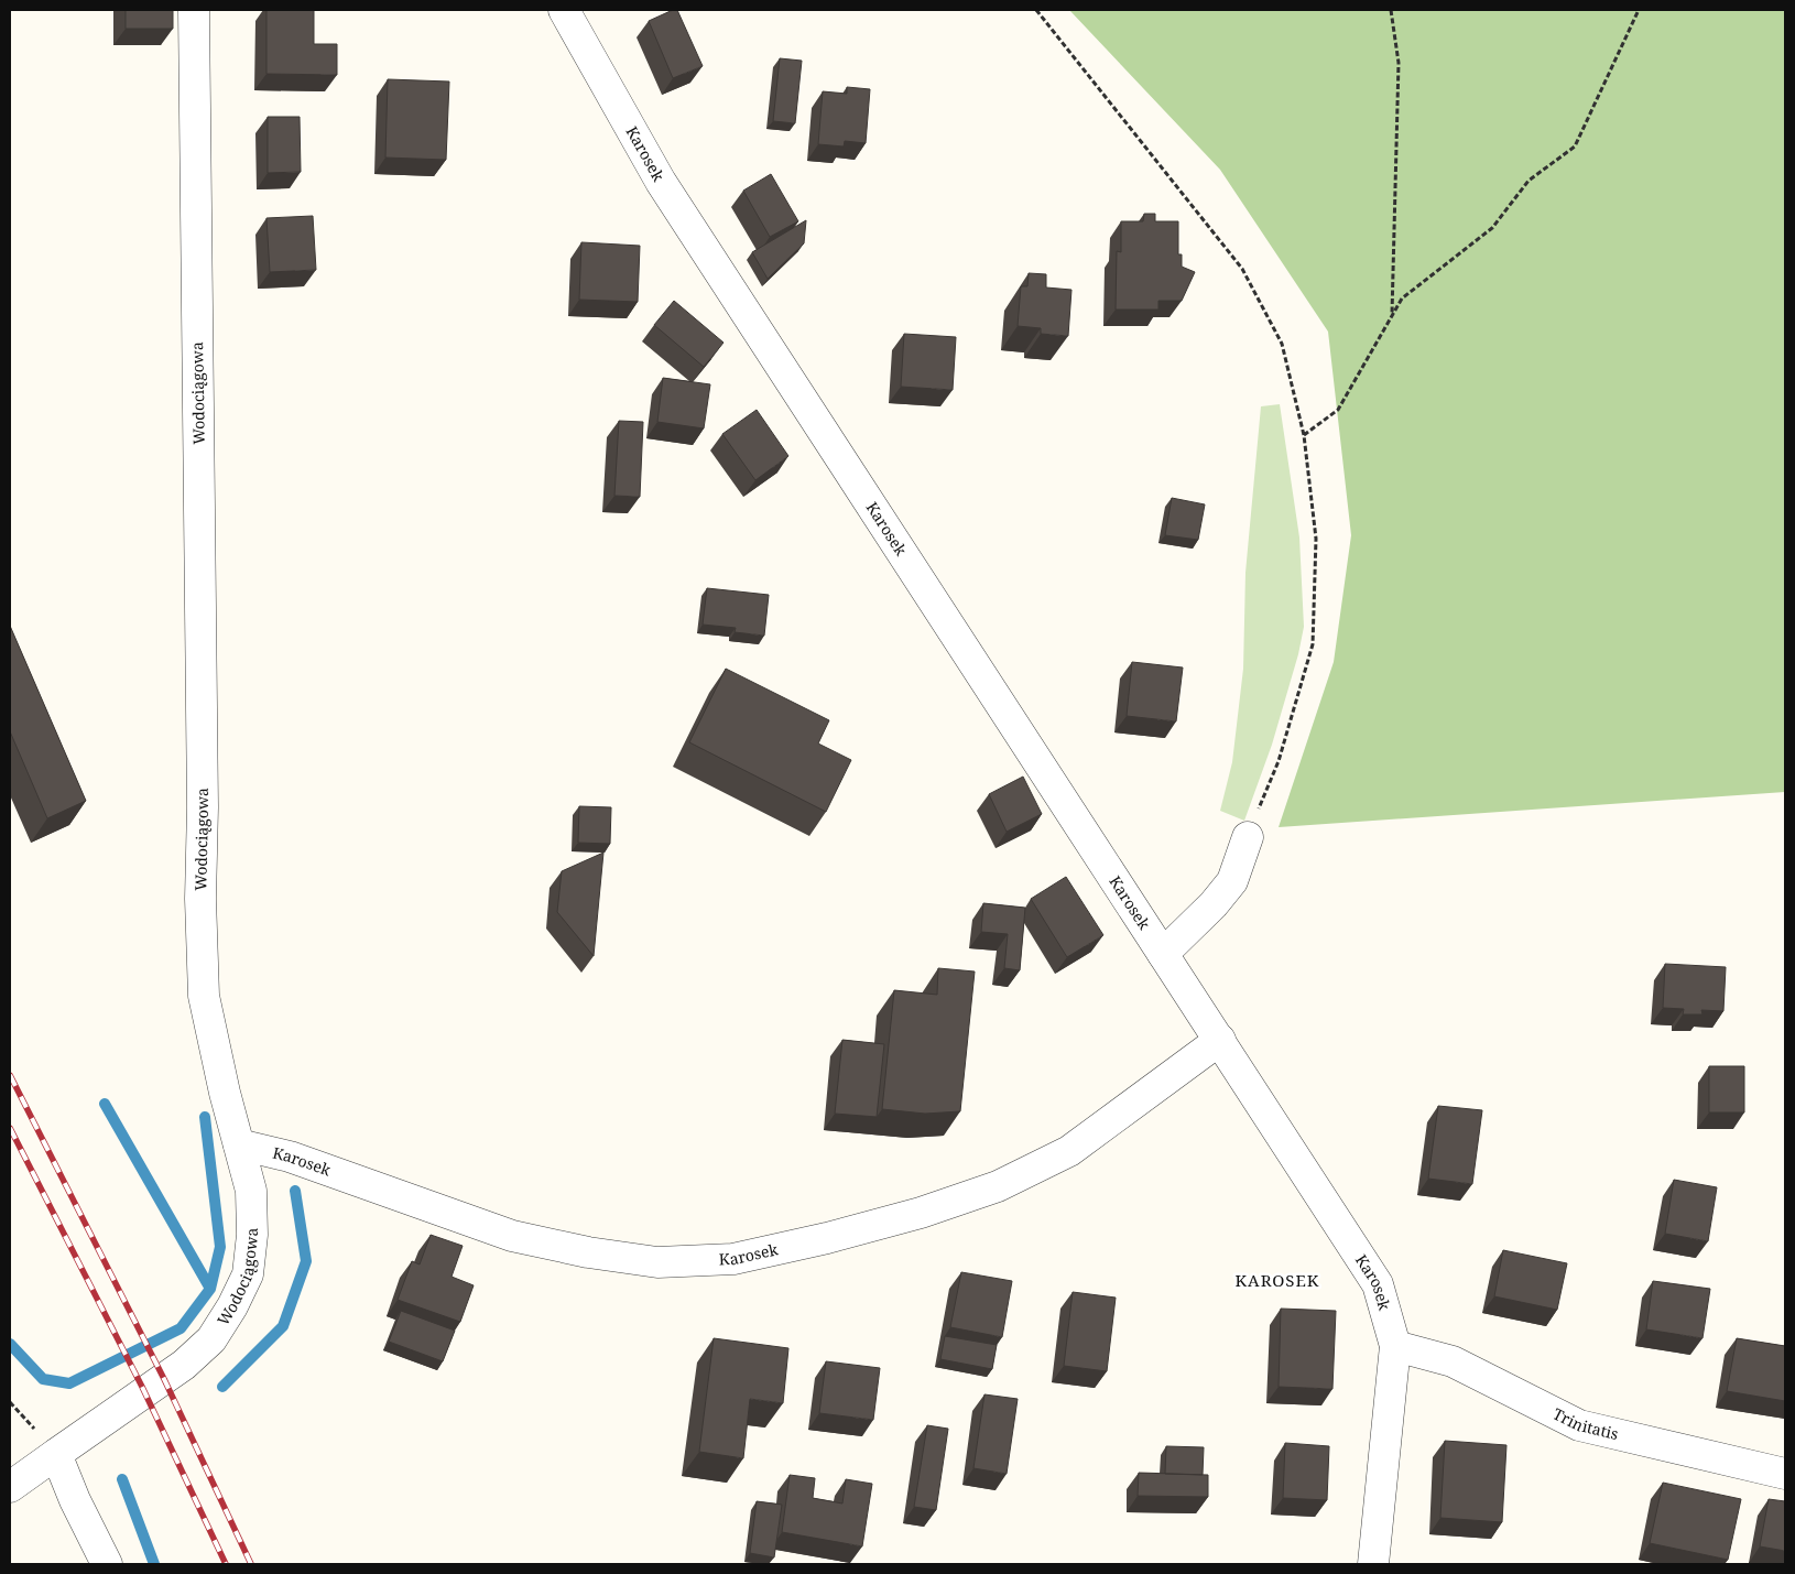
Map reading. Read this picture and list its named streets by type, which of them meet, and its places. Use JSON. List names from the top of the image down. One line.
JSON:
{"streets":{"street":["Karosek","Wodociągowa","Trinitatis"]},"crossings":[["Karosek","Wodociągowa"],["Karosek","Trinitatis"]],"districts":["KAROSEK"]}
